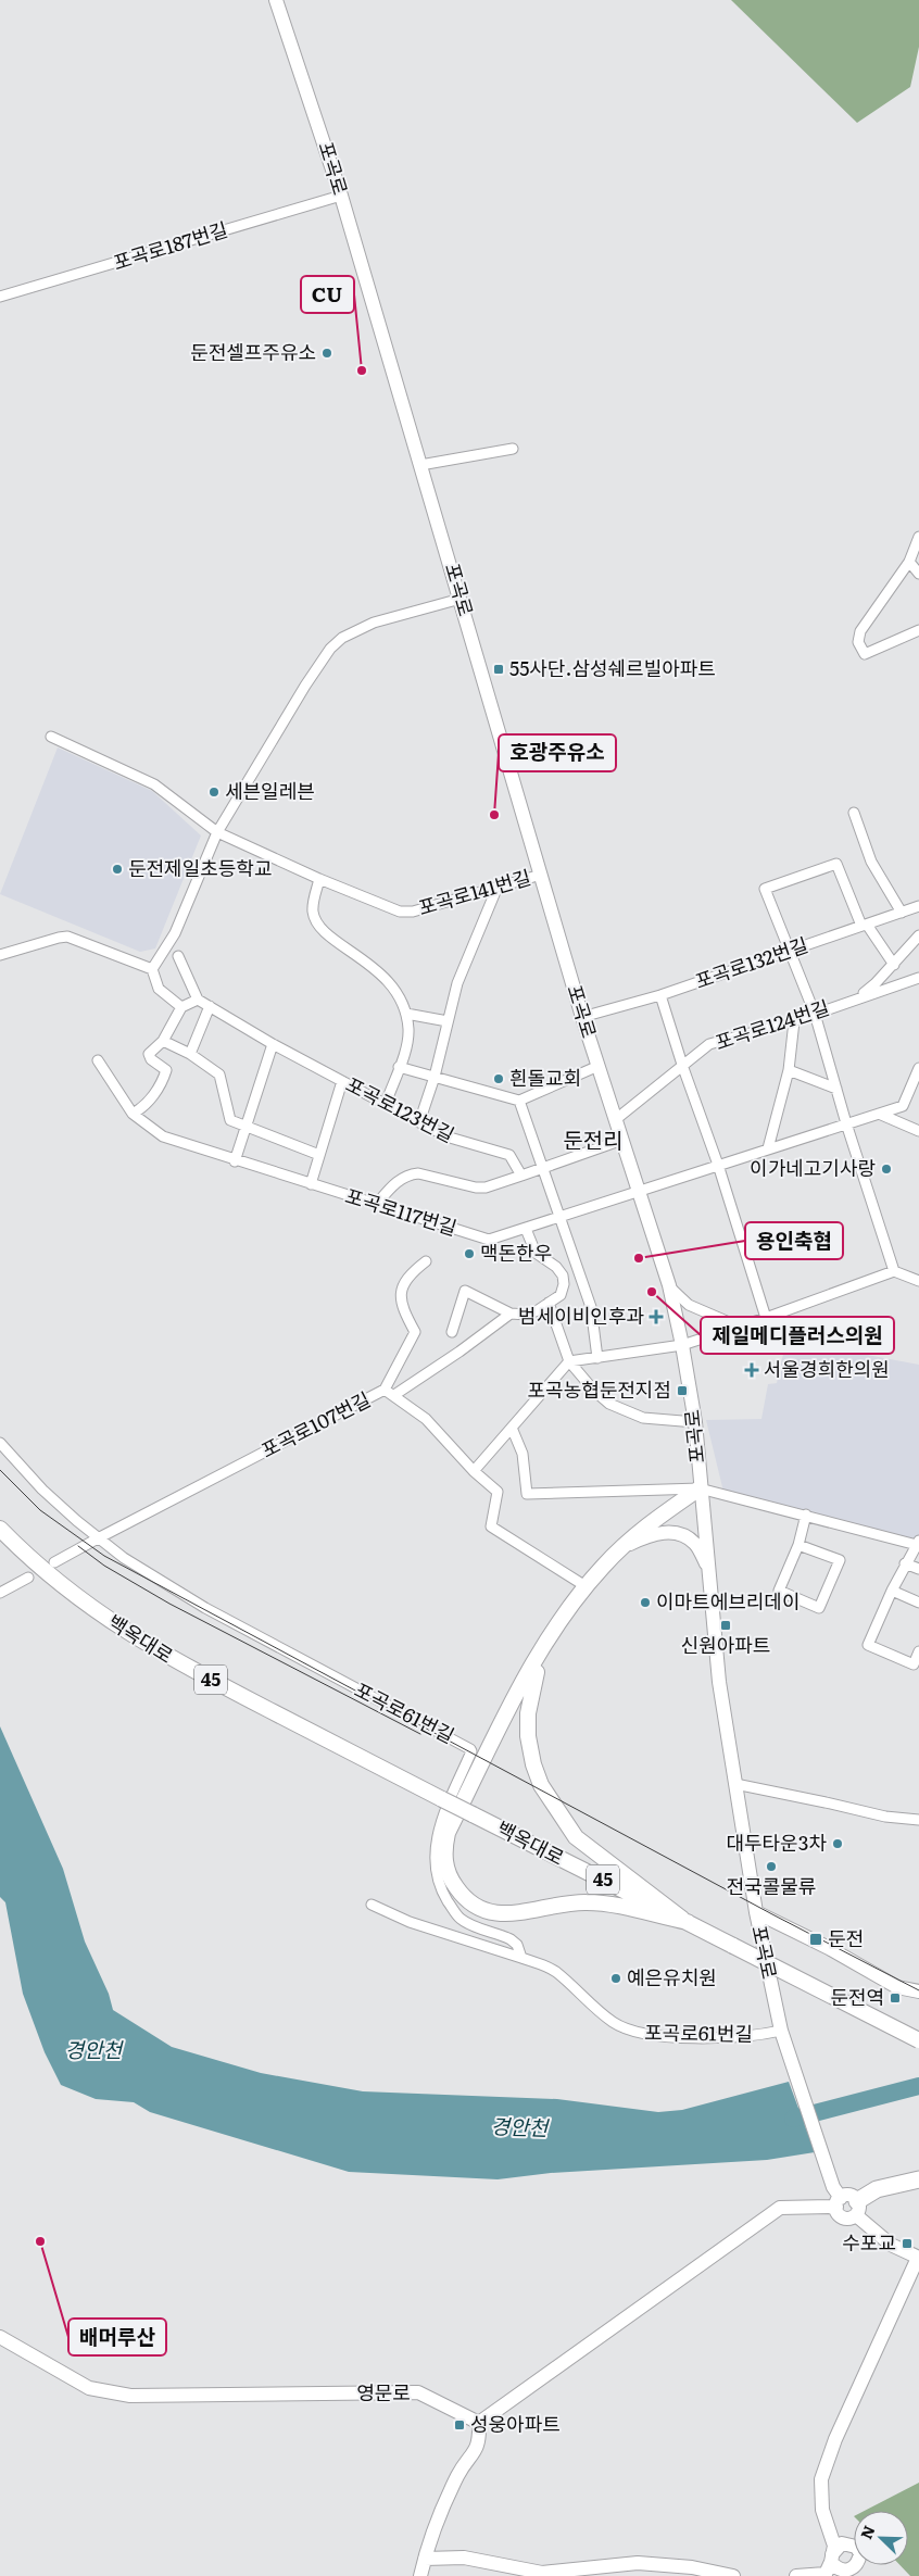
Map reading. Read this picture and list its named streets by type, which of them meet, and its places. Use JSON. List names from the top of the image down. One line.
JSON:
{"streets":{"main road":["백옥대로","45"],"street":["포곡로","포곡로187번길","포곡로141번길","포곡로132번길","포곡로124번길","포곡로123번길","포곡로117번길","포곡로107번길","포곡로61번길","영문로"]},"crossings":[["포곡로","포곡로187번길"],["포곡로","포곡로141번길"],["포곡로","포곡로132번길"],["포곡로","포곡로124번길"],["포곡로","포곡로117번길"],["포곡로","포곡로61번길"],["포곡로107번길","포곡로61번길"]],"districts":["둔전리"],"water":["경안천"],"places":{"other":["둔전셀프주유소","CU","세븐일레븐","호광주유소","둔전제일초등학교","흰돌교회","이가네고기사랑","맥돈한우","용인축협","제일메디플러스의원","이마트에브리데이","대두타운3차","전국콜물류","예은유치원","배머루산"],"transit":["55사단.삼성쉐르빌아파트","포곡농협둔전지점","신원아파트","둔전","둔전역","수포교","성웅아파트"],"health":["범세이비인후과","서울경희한의원"]},"north":"top left"}
